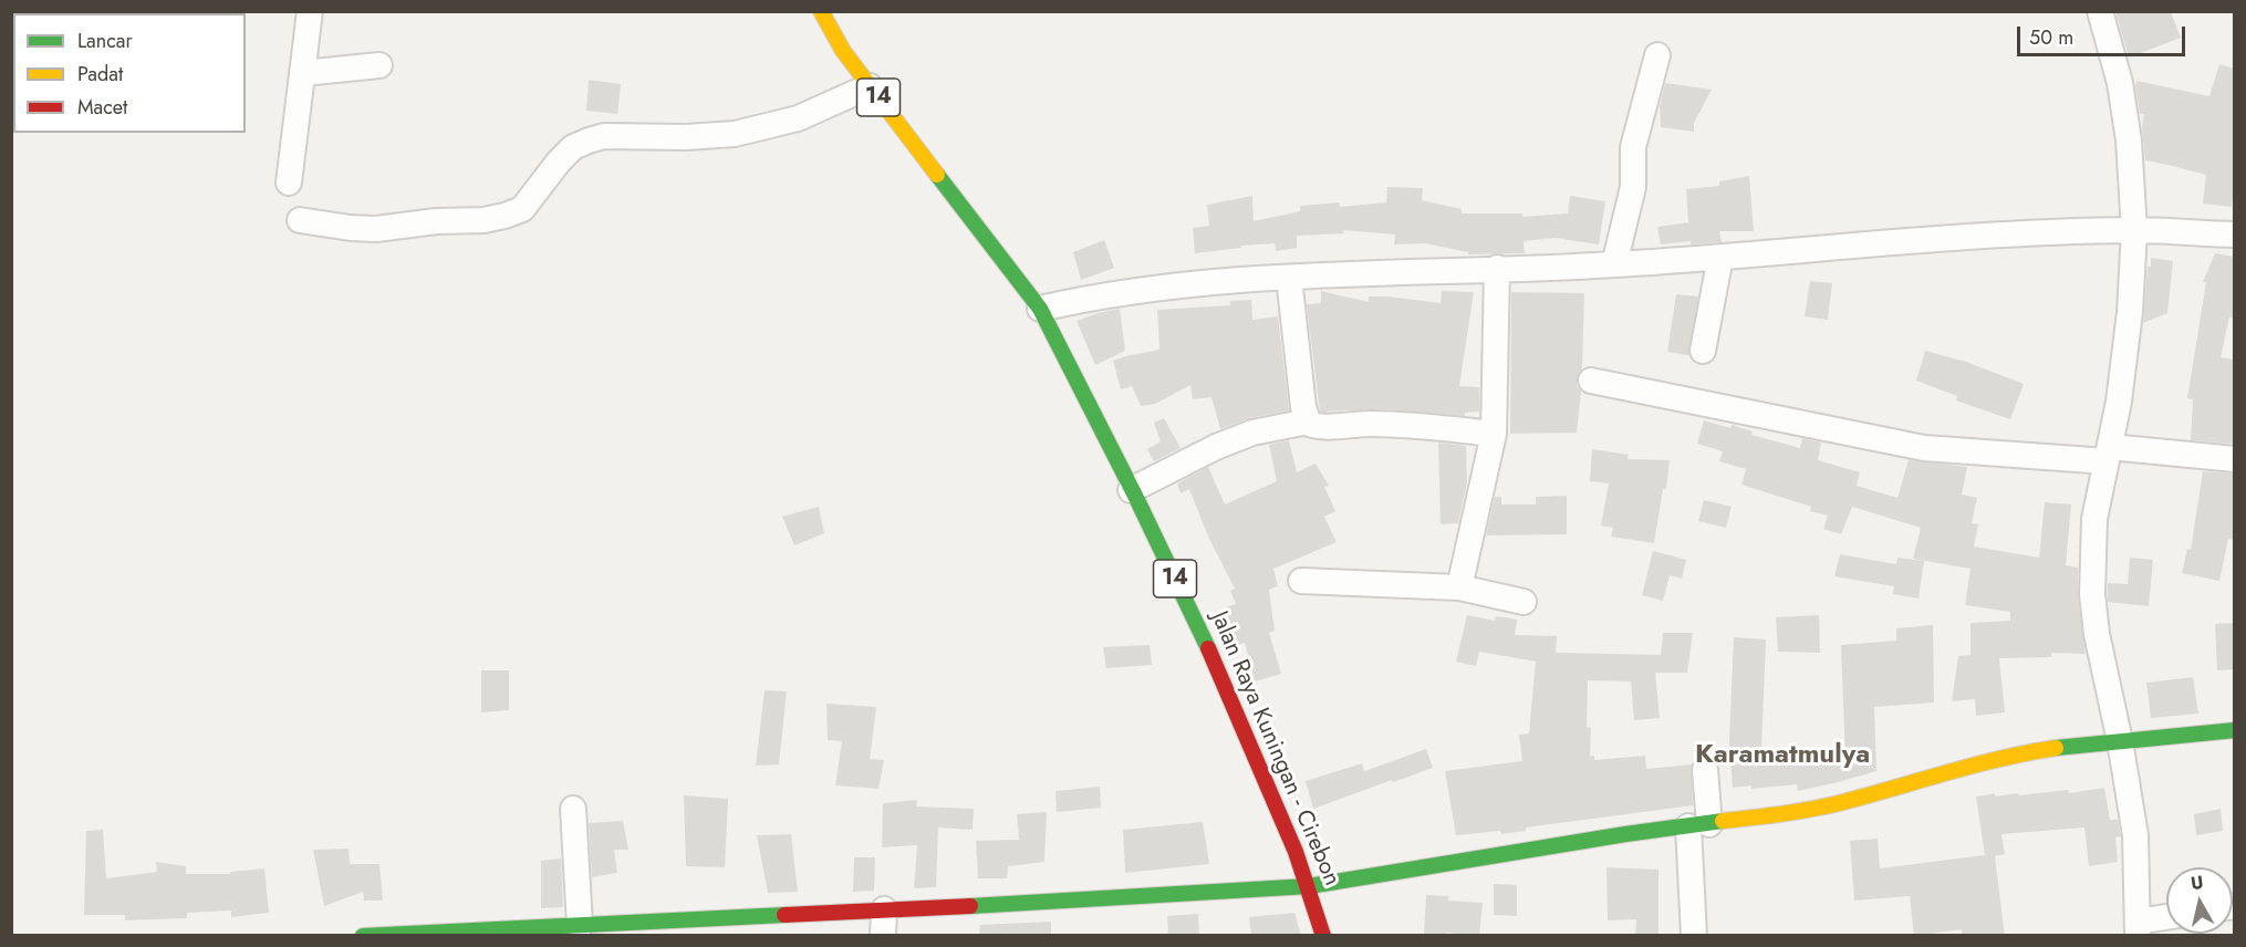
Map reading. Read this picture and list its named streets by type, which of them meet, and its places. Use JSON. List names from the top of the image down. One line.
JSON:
{"streets":{"main road":["14","Jalan Raya Kuningan - Cirebon"]},"districts":["Karamatmulya"],"legend":["Lancar","Padat","Macet"],"scale_bar":"50 m","north":"top"}
